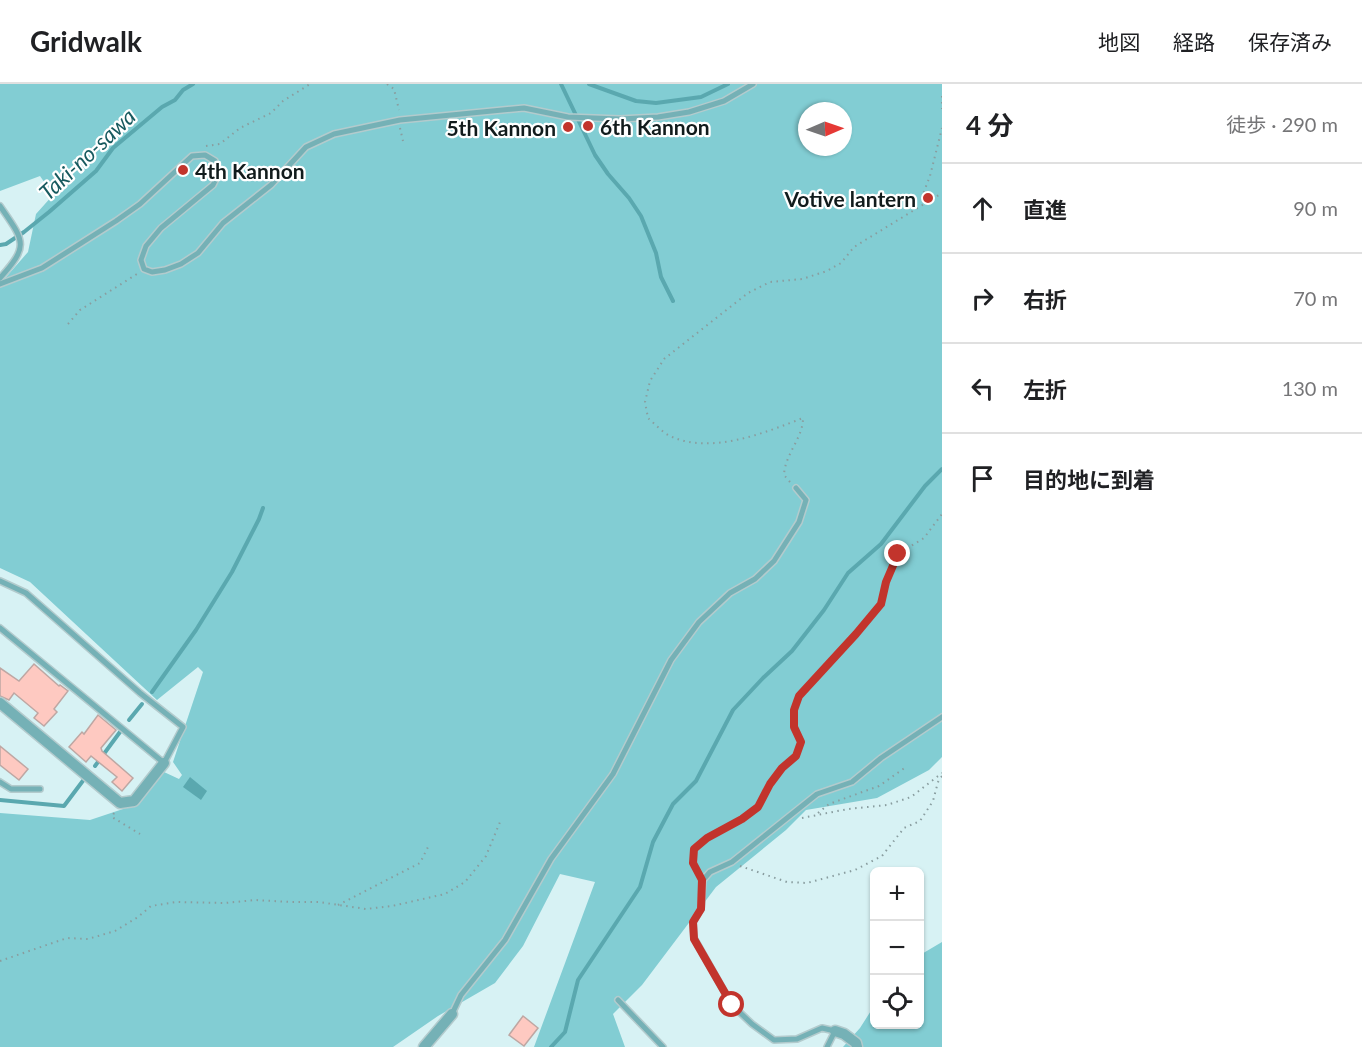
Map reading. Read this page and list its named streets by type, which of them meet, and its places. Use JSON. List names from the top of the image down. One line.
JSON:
{"water":["Taki-no-sawa"],"places":["6th Kannon","5th Kannon","4th Kannon","Votive lantern"],"north":"right","page":{"header":"Gridwalk","nav":["地図","経路","保存済み"],"heading":["4 分","徒歩 · 290 m"],"list":[["直進","90 m"],["右折","70 m"],["左折","130 m"],"目的地に到着"],"map_buttons":["+","−"]}}
